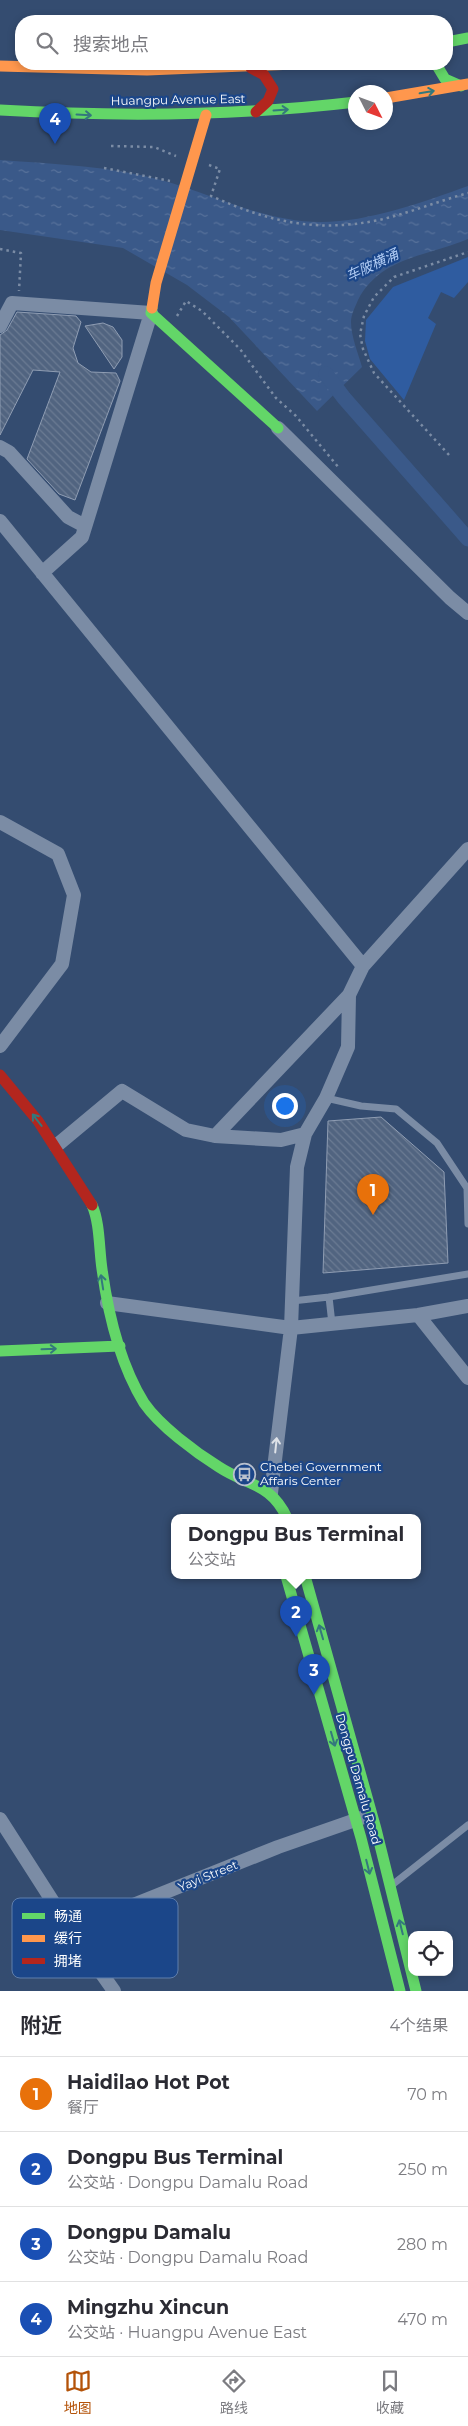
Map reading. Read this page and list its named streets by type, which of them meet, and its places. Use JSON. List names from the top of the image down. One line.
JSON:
{"streets":{"street":["Huangpu Avenue East","Dongpu Damalu Road","Yayi Street"]},"crossings":[["Dongpu Damalu Road","Yayi Street"]],"one_way":["Huangpu Avenue East"],"water":["车陂横涌"],"places":{"bus stop":["Chebei Government Affaris Center"]},"legend":["畅通","缓行","拥堵"],"north":"bottom right","page":{"search":"搜索地点","pins":["4","1","2","3"],"popup":["Dongpu Bus Terminal","公交站"],"heading":["附近","4个结果"],"list":[{"mark":"1","name":"Haidilao Hot Pot","note":"餐厅","value":"70 m"},{"mark":"2","name":"Dongpu Bus Terminal","note":"公交站 · Dongpu Damalu Road","value":"250 m"},{"mark":"3","name":"Dongpu Damalu","note":"公交站 · Dongpu Damalu Road","value":"280 m"},{"mark":"4","name":"Mingzhu Xincun","note":"公交站 · Huangpu Avenue East","value":"470 m"}],"nav":["地图","路线","收藏"]}}
